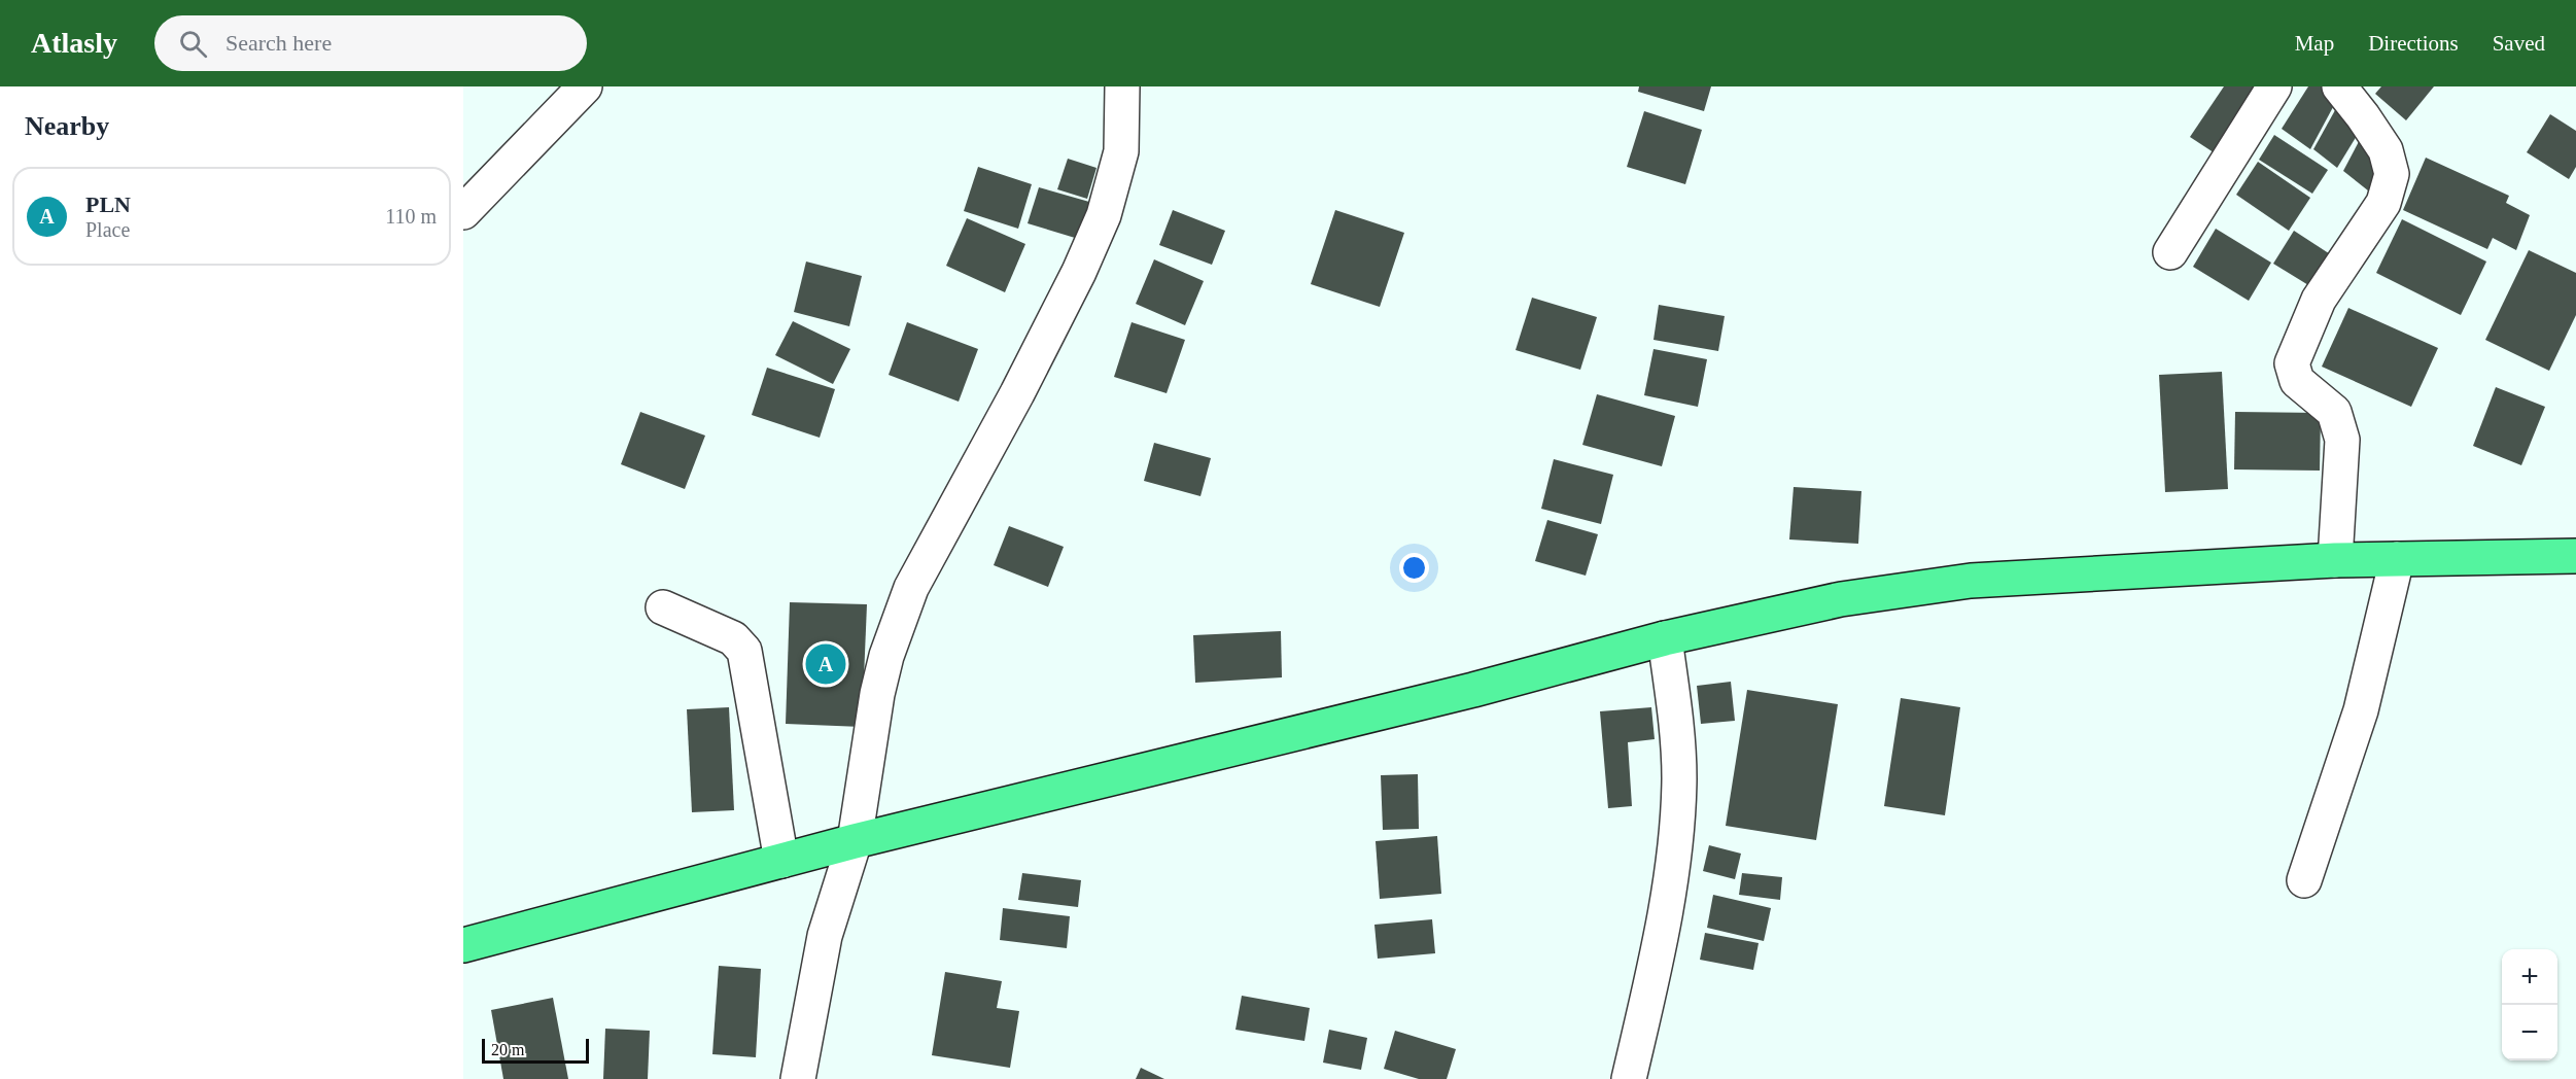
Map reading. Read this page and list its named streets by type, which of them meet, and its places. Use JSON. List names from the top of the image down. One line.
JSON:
{"scale_bar":"20 m","page":{"header":"Atlasly","search":"Search here","nav":["Map","Directions","Saved"],"heading":"Nearby","list":[{"mark":"A","name":"PLN","note":"Place","value":"110 m"}],"pins":"A","map_buttons":["+","−"],"scale":"20 m"}}
